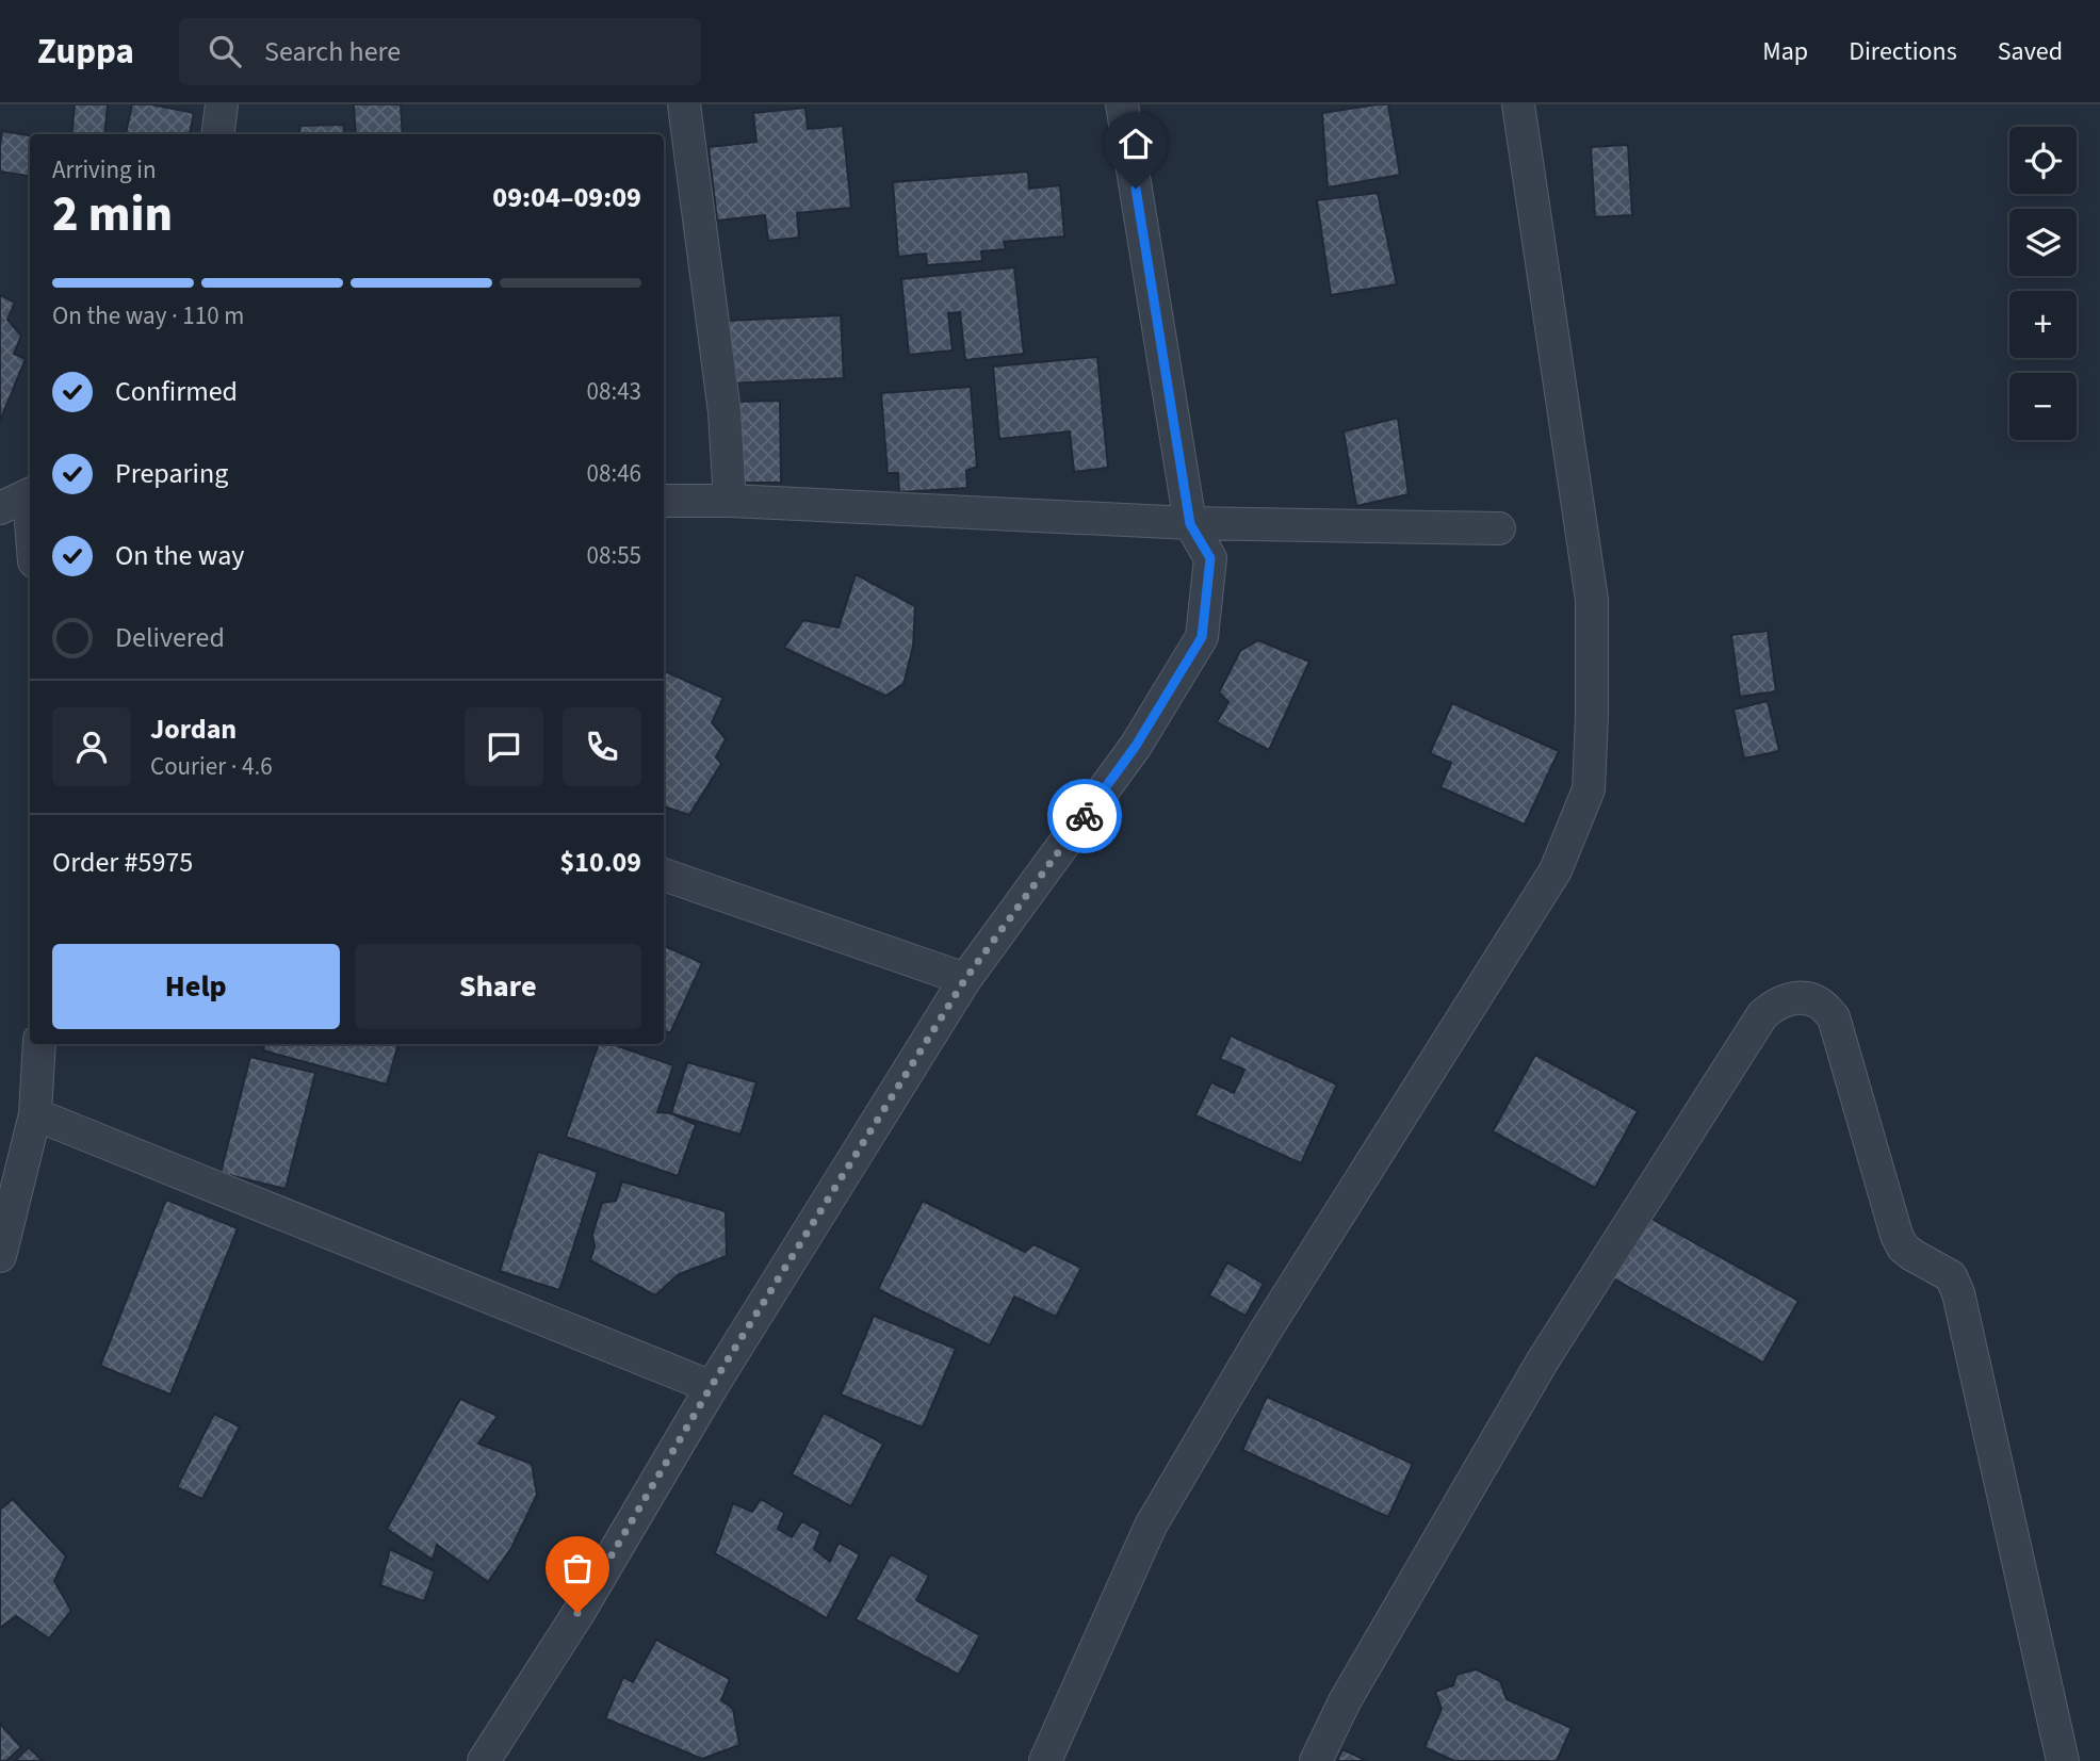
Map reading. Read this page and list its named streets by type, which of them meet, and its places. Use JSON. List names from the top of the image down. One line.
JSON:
{"page":{"header":"Zuppa","search":"Search here","nav":["Map","Directions","Saved"],"map_buttons":["+","−"],"heading":["2 min","Arriving in","09:04–09:09"],"panel":["Jordan","Courier · 4.6","Order #5975","$10.09"],"bar":"On the way · 110 m","list":[["Confirmed","08:43"],["Preparing","08:46"],["On the way","08:55"],"Delivered"],"buttons":["Help","Share"]}}
